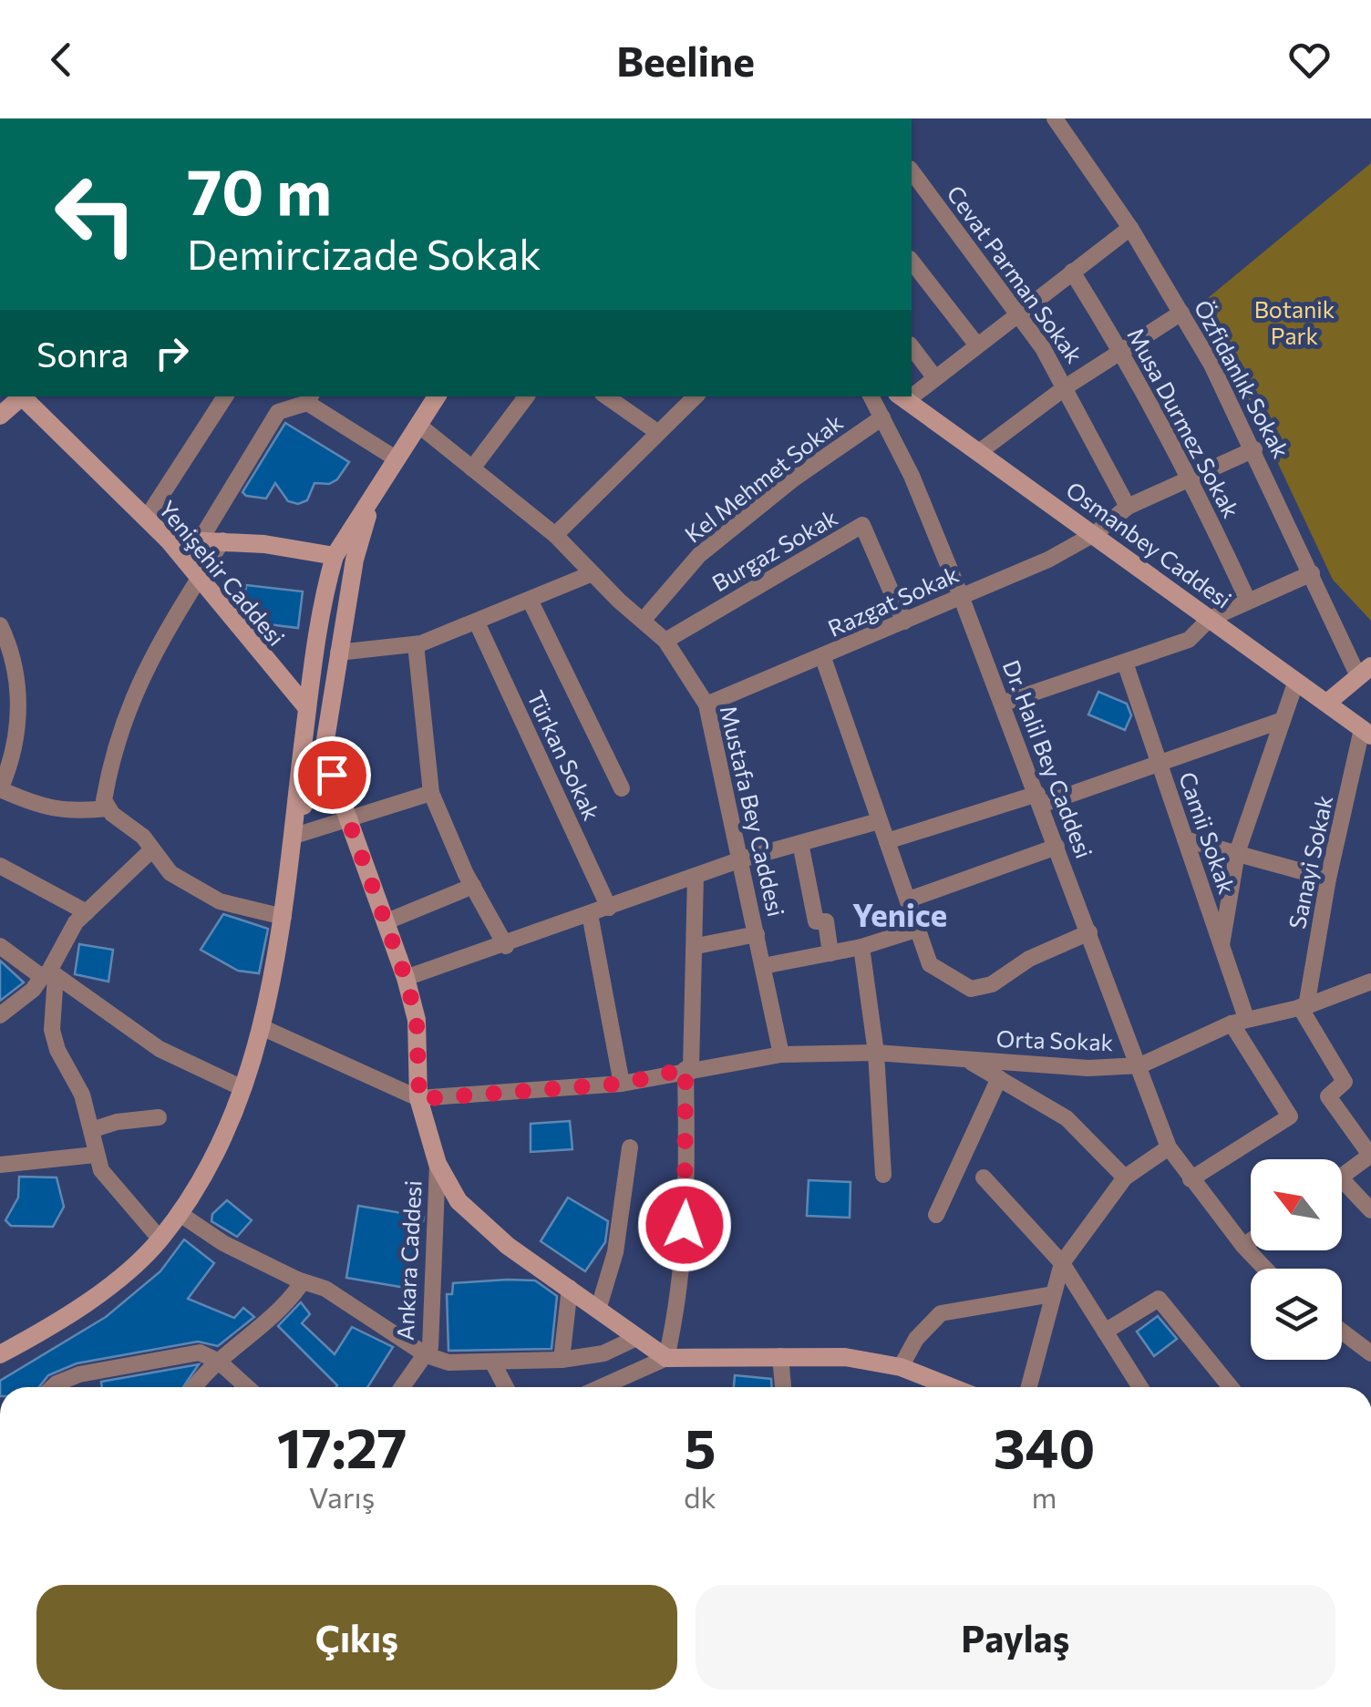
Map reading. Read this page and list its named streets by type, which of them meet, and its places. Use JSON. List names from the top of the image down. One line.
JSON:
{"streets":{"street":["Cevat Parman Sokak","Özfidanlık Sokak","Musa Durmez Sokak","Kel Mehmet Sokak","Osmanbey Caddesi","Burgaz Sokak","Yenişehir Caddesi","Razgat Sokak","Türkan Sokak","Dr. Halil Bey Caddesi","Mustafa Bey Caddesi","Camii Sokak","Sanayi Sokak","Orta Sokak","Ankara Caddesi"]},"crossings":[["Cevat Parman Sokak","Razgat Sokak"],["Özfidanlık Sokak","Razgat Sokak"],["Musa Durmez Sokak","Razgat Sokak"],["Kel Mehmet Sokak","Dr. Halil Bey Caddesi"],["Kel Mehmet Sokak","Mustafa Bey Caddesi"],["Osmanbey Caddesi","Razgat Sokak"],["Osmanbey Caddesi","Sanayi Sokak"],["Burgaz Sokak","Razgat Sokak"],["Burgaz Sokak","Mustafa Bey Caddesi"],["Razgat Sokak","Dr. Halil Bey Caddesi"],["Razgat Sokak","Mustafa Bey Caddesi"],["Dr. Halil Bey Caddesi","Camii Sokak"],["Dr. Halil Bey Caddesi","Orta Sokak"],["Mustafa Bey Caddesi","Orta Sokak"],["Orta Sokak","Ankara Caddesi"]],"districts":["Yenice"],"parks":["Botanik Park"],"north":"top left","page":{"header":"Beeline","turn":["70 m","Demircizade Sokak"],"then":"Sonra","eta":["17:27","Varış","5","dk","340","m"],"buttons":["Çıkış","Paylaş"]}}
